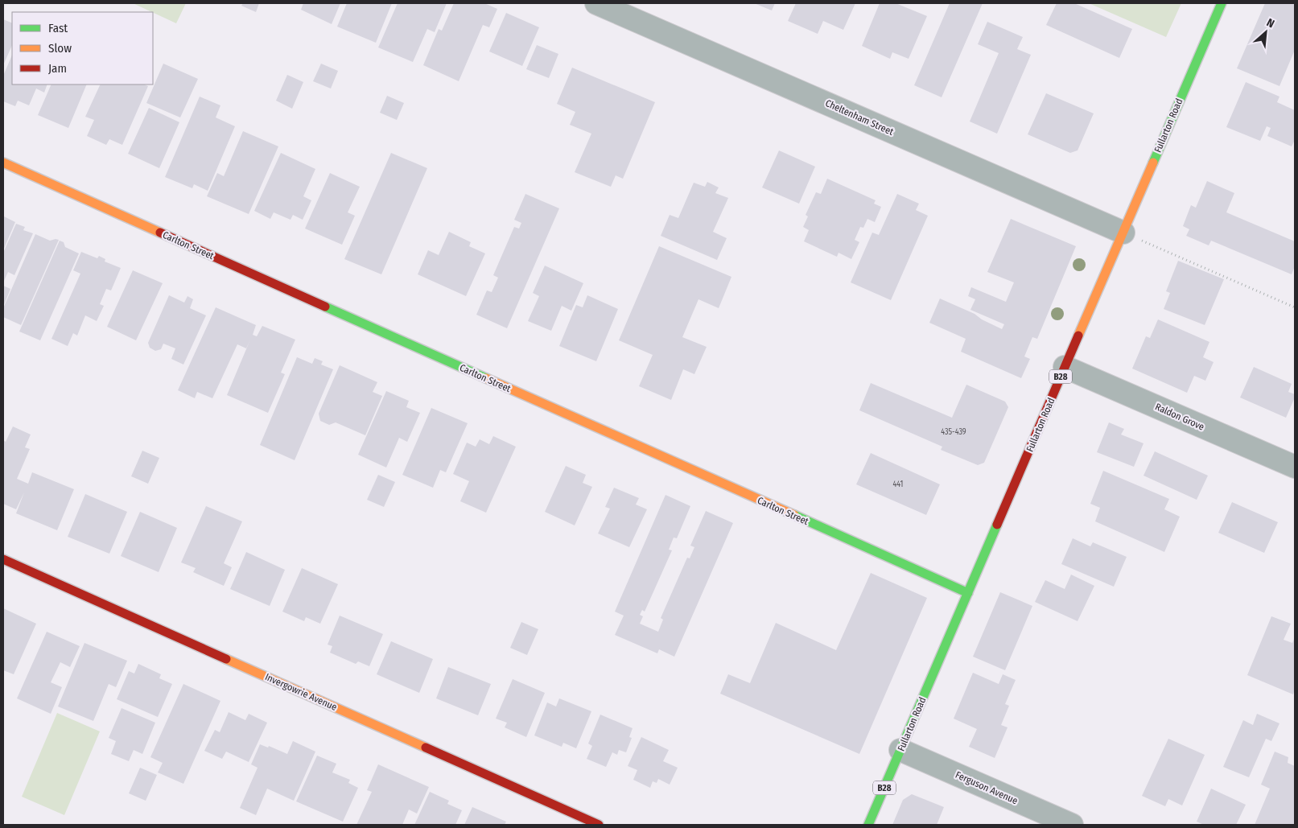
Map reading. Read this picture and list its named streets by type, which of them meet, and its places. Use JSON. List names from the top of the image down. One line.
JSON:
{"streets":{"street":["Cheltenham Street","Fullarton Road","Carlton Street","B28","Raldon Grove","Invergowrie Avenue","Ferguson Avenue"]},"crossings":[["Cheltenham Street","Fullarton Road"],["Fullarton Road","Carlton Street"],["Fullarton Road","Raldon Grove"],["Fullarton Road","Ferguson Avenue"]],"house_numbers":["435-439","441"],"legend":["Fast","Slow","Jam"],"north":"top right"}
